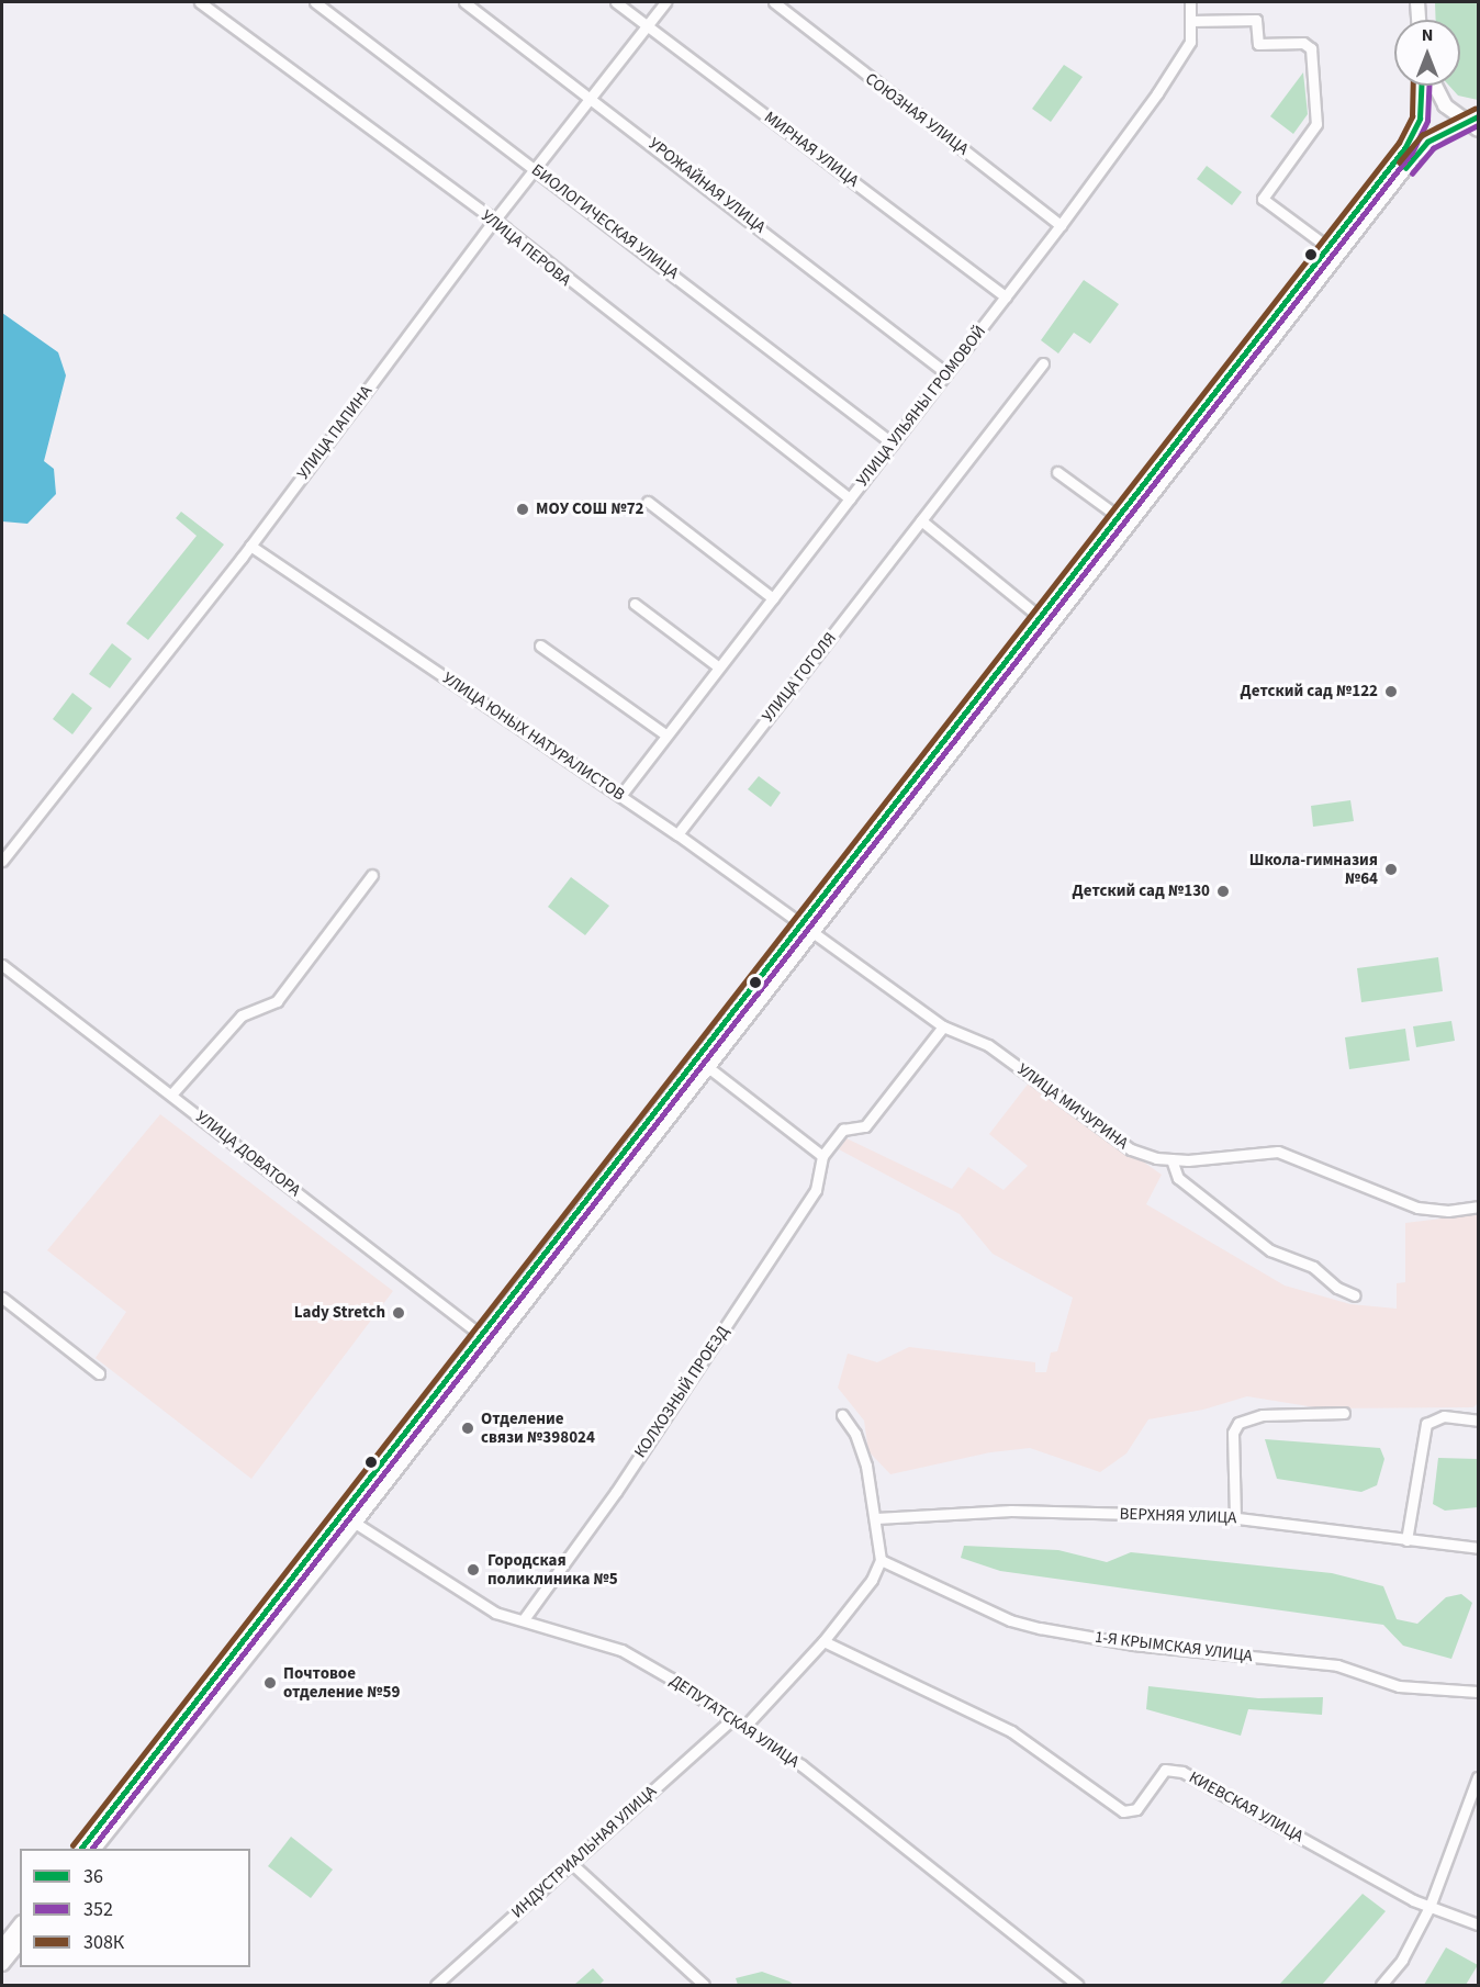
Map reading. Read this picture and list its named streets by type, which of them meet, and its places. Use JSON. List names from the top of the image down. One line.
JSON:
{"streets":{"street":["СОЮЗНАЯ УЛИЦА","МИРНАЯ УЛИЦА","УРОЖАЙНАЯ УЛИЦА","БИОЛОГИЧЕСКАЯ УЛИЦА","УЛИЦА ПЕРОВА","УЛИЦА УЛЬЯНЫ ГРОМОВОЙ","УЛИЦА ПАПИНА","УЛИЦА ГОГОЛЯ","УЛИЦА ЮНЫХ НАТУРАЛИСТОВ","УЛИЦА МИЧУРИНА","УЛИЦА ДОВАТОРА","КОЛХОЗНЫЙ ПРОЕЗД","ВЕРХНЯЯ УЛИЦА","1-Я КРЫМСКАЯ УЛИЦА","ДЕПУТАТСКАЯ УЛИЦА","КИЕВСКАЯ УЛИЦА","ИНДУСТРИАЛЬНАЯ УЛИЦА"]},"crossings":[["СОЮЗНАЯ УЛИЦА","УЛИЦА УЛЬЯНЫ ГРОМОВОЙ"],["МИРНАЯ УЛИЦА","УЛИЦА УЛЬЯНЫ ГРОМОВОЙ"],["МИРНАЯ УЛИЦА","УЛИЦА ПАПИНА"],["УРОЖАЙНАЯ УЛИЦА","УЛИЦА УЛЬЯНЫ ГРОМОВОЙ"],["УРОЖАЙНАЯ УЛИЦА","УЛИЦА ПАПИНА"],["БИОЛОГИЧЕСКАЯ УЛИЦА","УЛИЦА УЛЬЯНЫ ГРОМОВОЙ"],["БИОЛОГИЧЕСКАЯ УЛИЦА","УЛИЦА ПАПИНА"],["УЛИЦА ПЕРОВА","УЛИЦА УЛЬЯНЫ ГРОМОВОЙ"],["УЛИЦА ПЕРОВА","УЛИЦА ПАПИНА"],["УЛИЦА УЛЬЯНЫ ГРОМОВОЙ","УЛИЦА ЮНЫХ НАТУРАЛИСТОВ"],["УЛИЦА ПАПИНА","УЛИЦА ЮНЫХ НАТУРАЛИСТОВ"],["УЛИЦА ГОГОЛЯ","УЛИЦА ЮНЫХ НАТУРАЛИСТОВ"],["УЛИЦА ЮНЫХ НАТУРАЛИСТОВ","УЛИЦА МИЧУРИНА"],["УЛИЦА МИЧУРИНА","КОЛХОЗНЫЙ ПРОЕЗД"],["КОЛХОЗНЫЙ ПРОЕЗД","ДЕПУТАТСКАЯ УЛИЦА"],["ДЕПУТАТСКАЯ УЛИЦА","ИНДУСТРИАЛЬНАЯ УЛИЦА"]],"places":["МОУ СОШ №72","Детский сад №122","Школа-гимназия №64","Детский сад №130","Lady Stretch","Отделение связи №398024","Городская поликлиника №5","Почтовое отделение №59"],"lines":["transit line 36","transit line 352","transit line 308К"],"legend":["36","352","308К"],"north":"top"}
